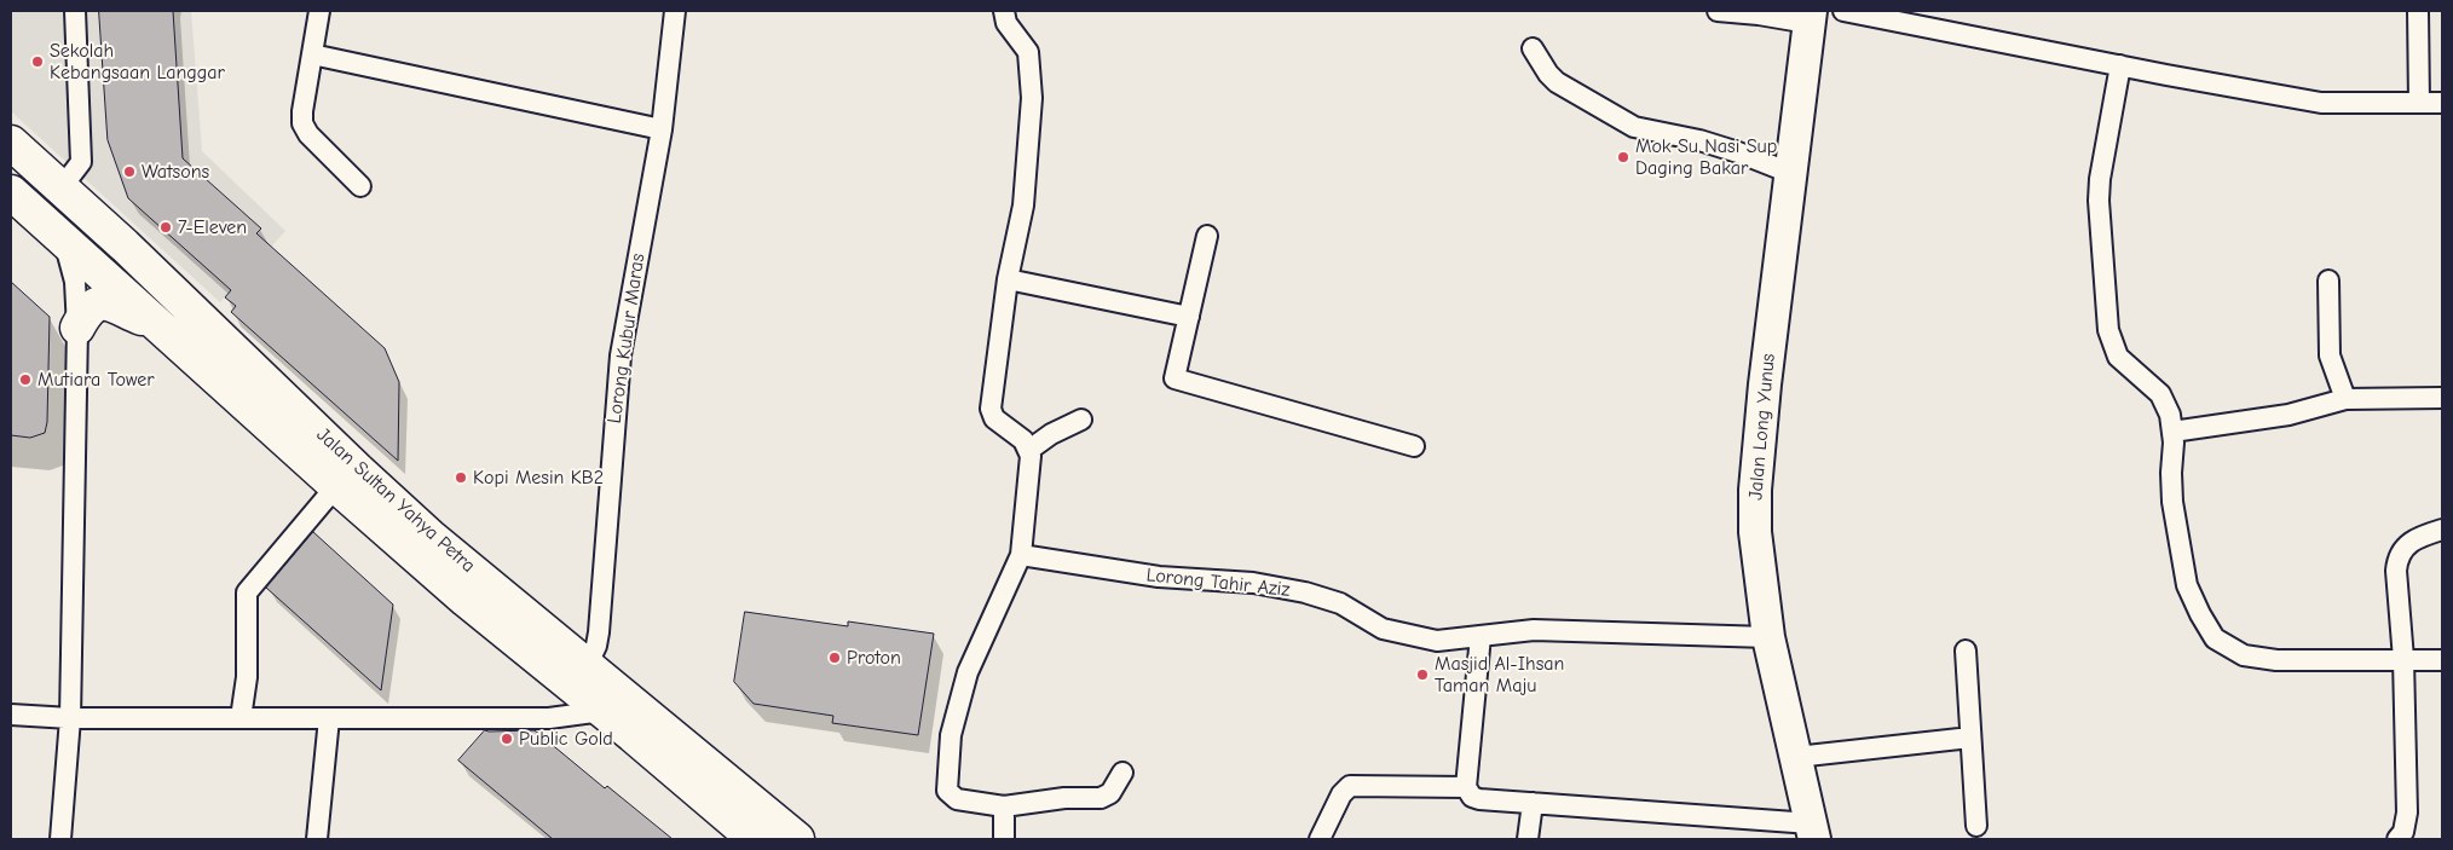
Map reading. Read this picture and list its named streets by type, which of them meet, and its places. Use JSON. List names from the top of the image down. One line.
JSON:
{"streets":{"highway":["Jalan Sultan Yahya Petra"],"main road":["Jalan Long Yunus"],"street":["Lorong Kubur Maras","Lorong Tahir Aziz"]},"crossings":[["Lorong Kubur Maras","Jalan Sultan Yahya Petra"],["Jalan Long Yunus","Lorong Tahir Aziz"]],"places":["Sekolah Kebangsaan Langgar","Mok Su Nasi Sup Daging Bakar","Watsons","7-Eleven","Mutiara Tower","Kopi Mesin KB2","Proton","Masjid Al-Ihsan Taman Maju","Public Gold"]}
